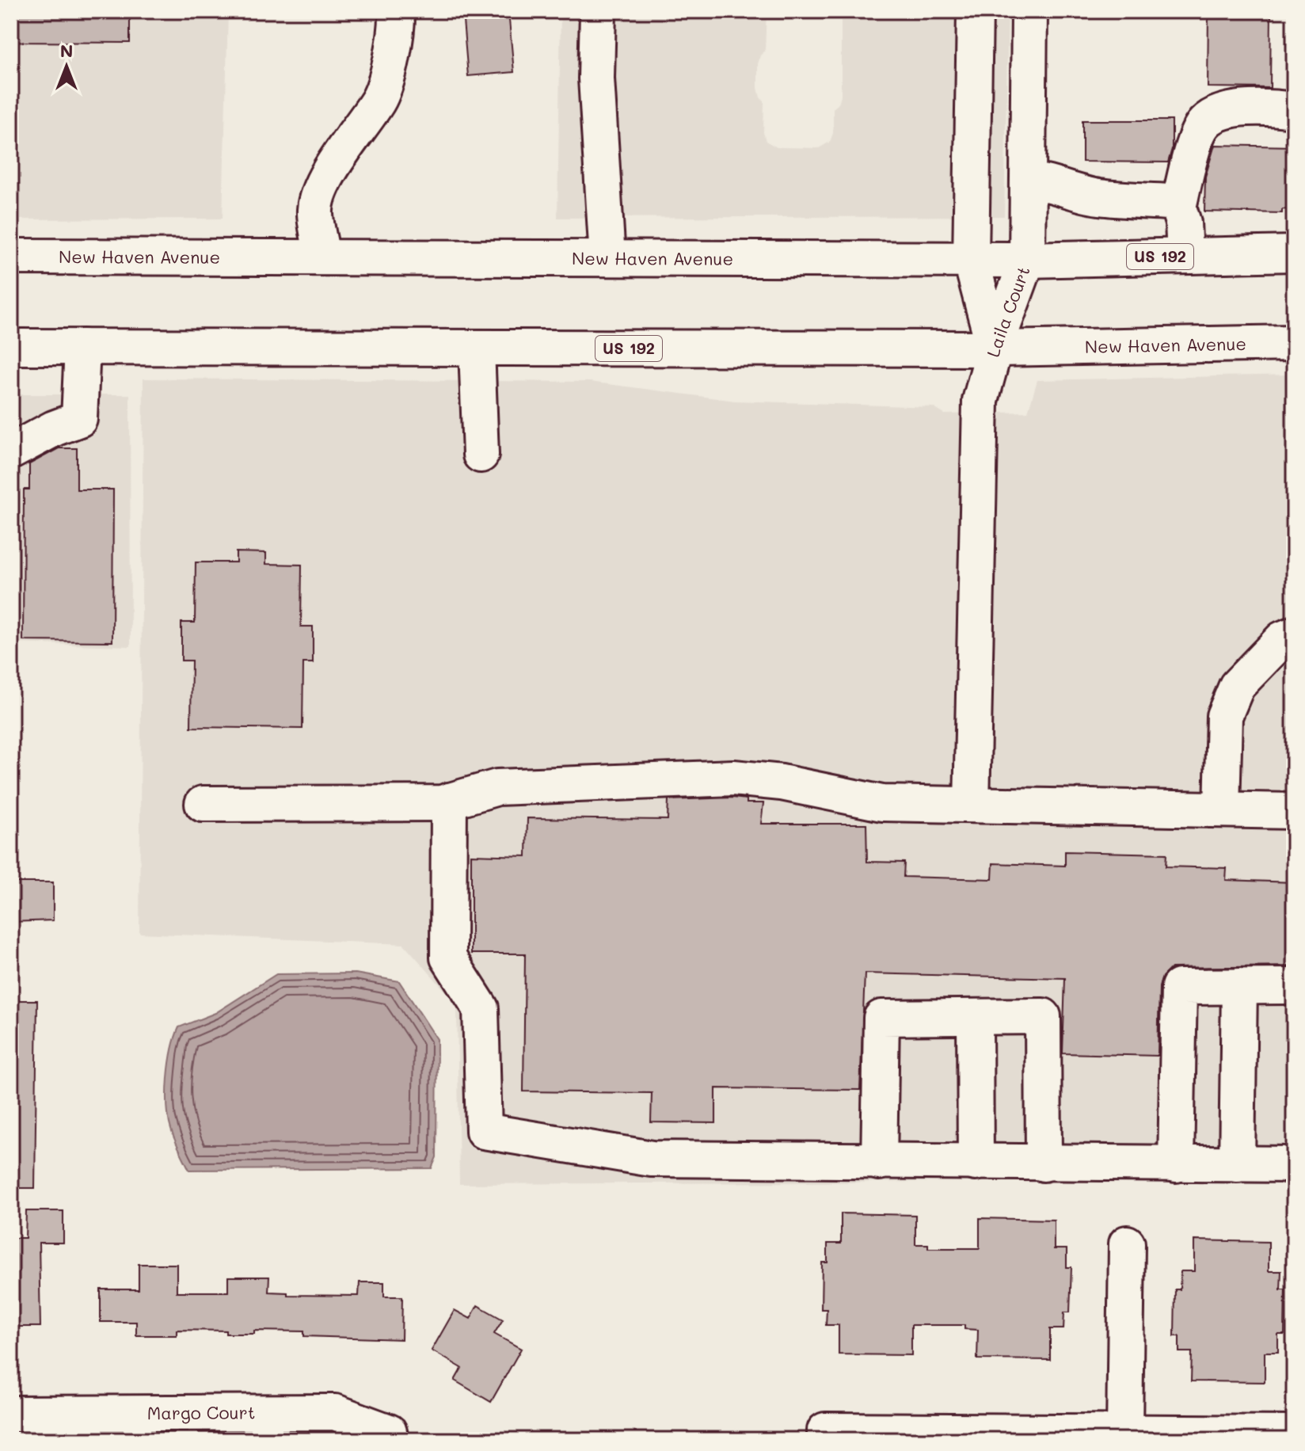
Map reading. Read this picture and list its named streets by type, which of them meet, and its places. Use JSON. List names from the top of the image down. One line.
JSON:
{"streets":{"main road":["New Haven Avenue","US 192","Laila Court","Margo Court"]},"crossings":[["New Haven Avenue","Laila Court"]],"north":"top"}
